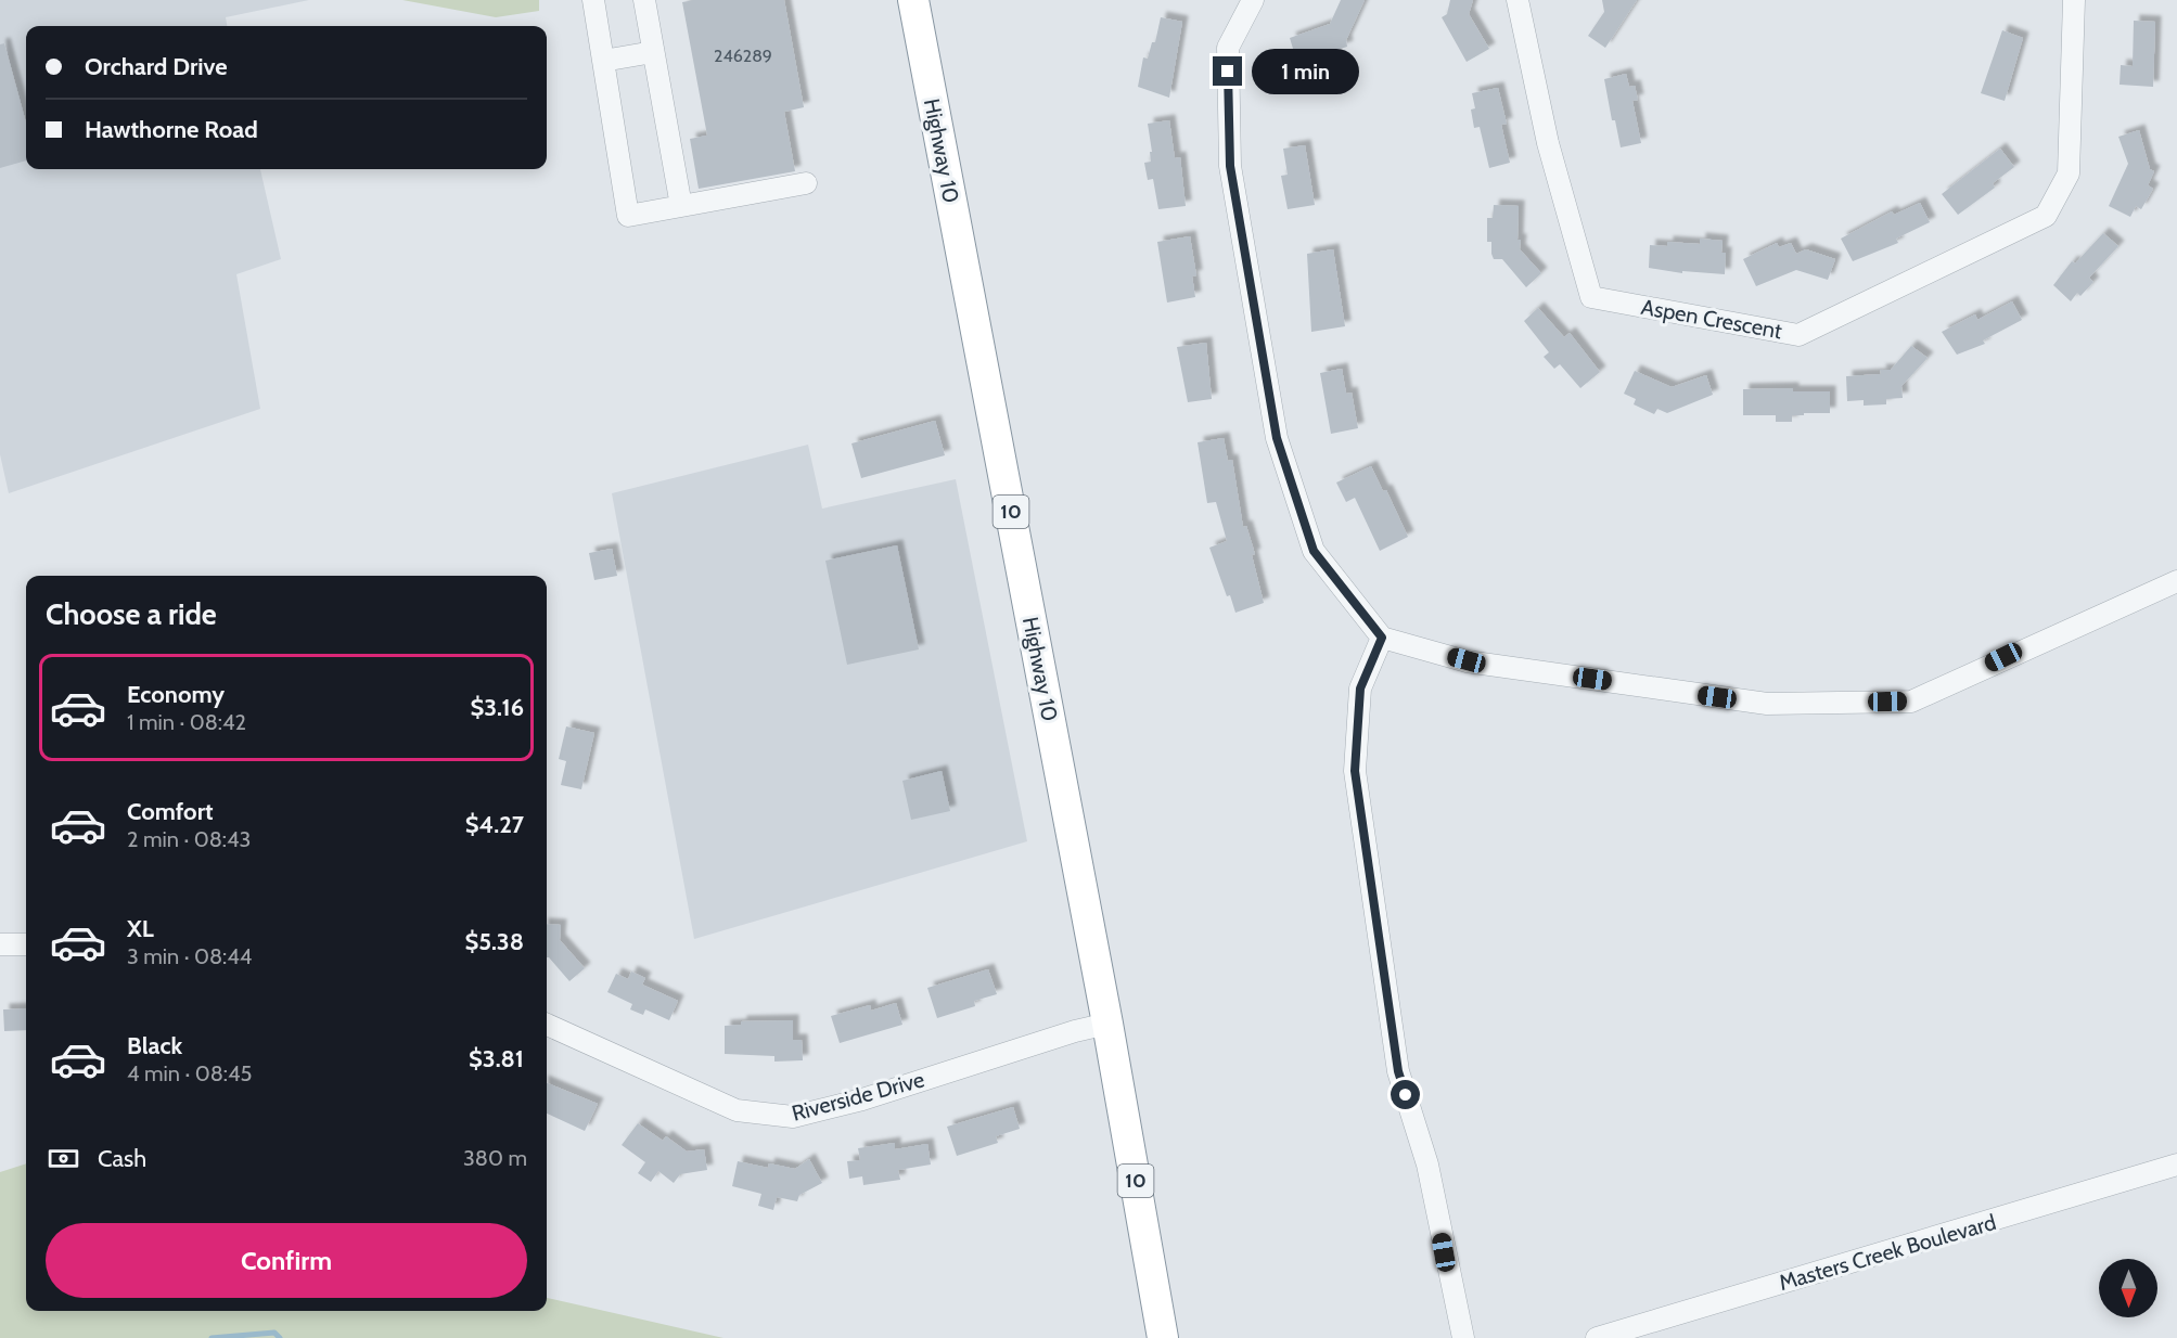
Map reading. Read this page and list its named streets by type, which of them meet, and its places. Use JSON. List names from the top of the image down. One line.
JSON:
{"streets":{"highway":["Highway 10","10"],"street":["Aspen Crescent","Riverside Drive","Masters Creek Boulevard"]},"crossings":[["Highway 10","Riverside Drive"]],"house_numbers":["246289"],"north":"bottom","page":{"banner":["Orchard Drive","Hawthorne Road"],"bubble":"1 min","heading":"Choose a ride","list":[{"name":"Economy","note":"1 min · 08:42","value":"$3.16"},{"name":"Comfort","note":"2 min · 08:43","value":"$4.27"},{"name":"XL","note":"3 min · 08:44","value":"$5.38"},{"name":"Black","note":"4 min · 08:45","value":"$3.81"}],"pay":["Cash","380 m"],"buttons":"Confirm"}}
